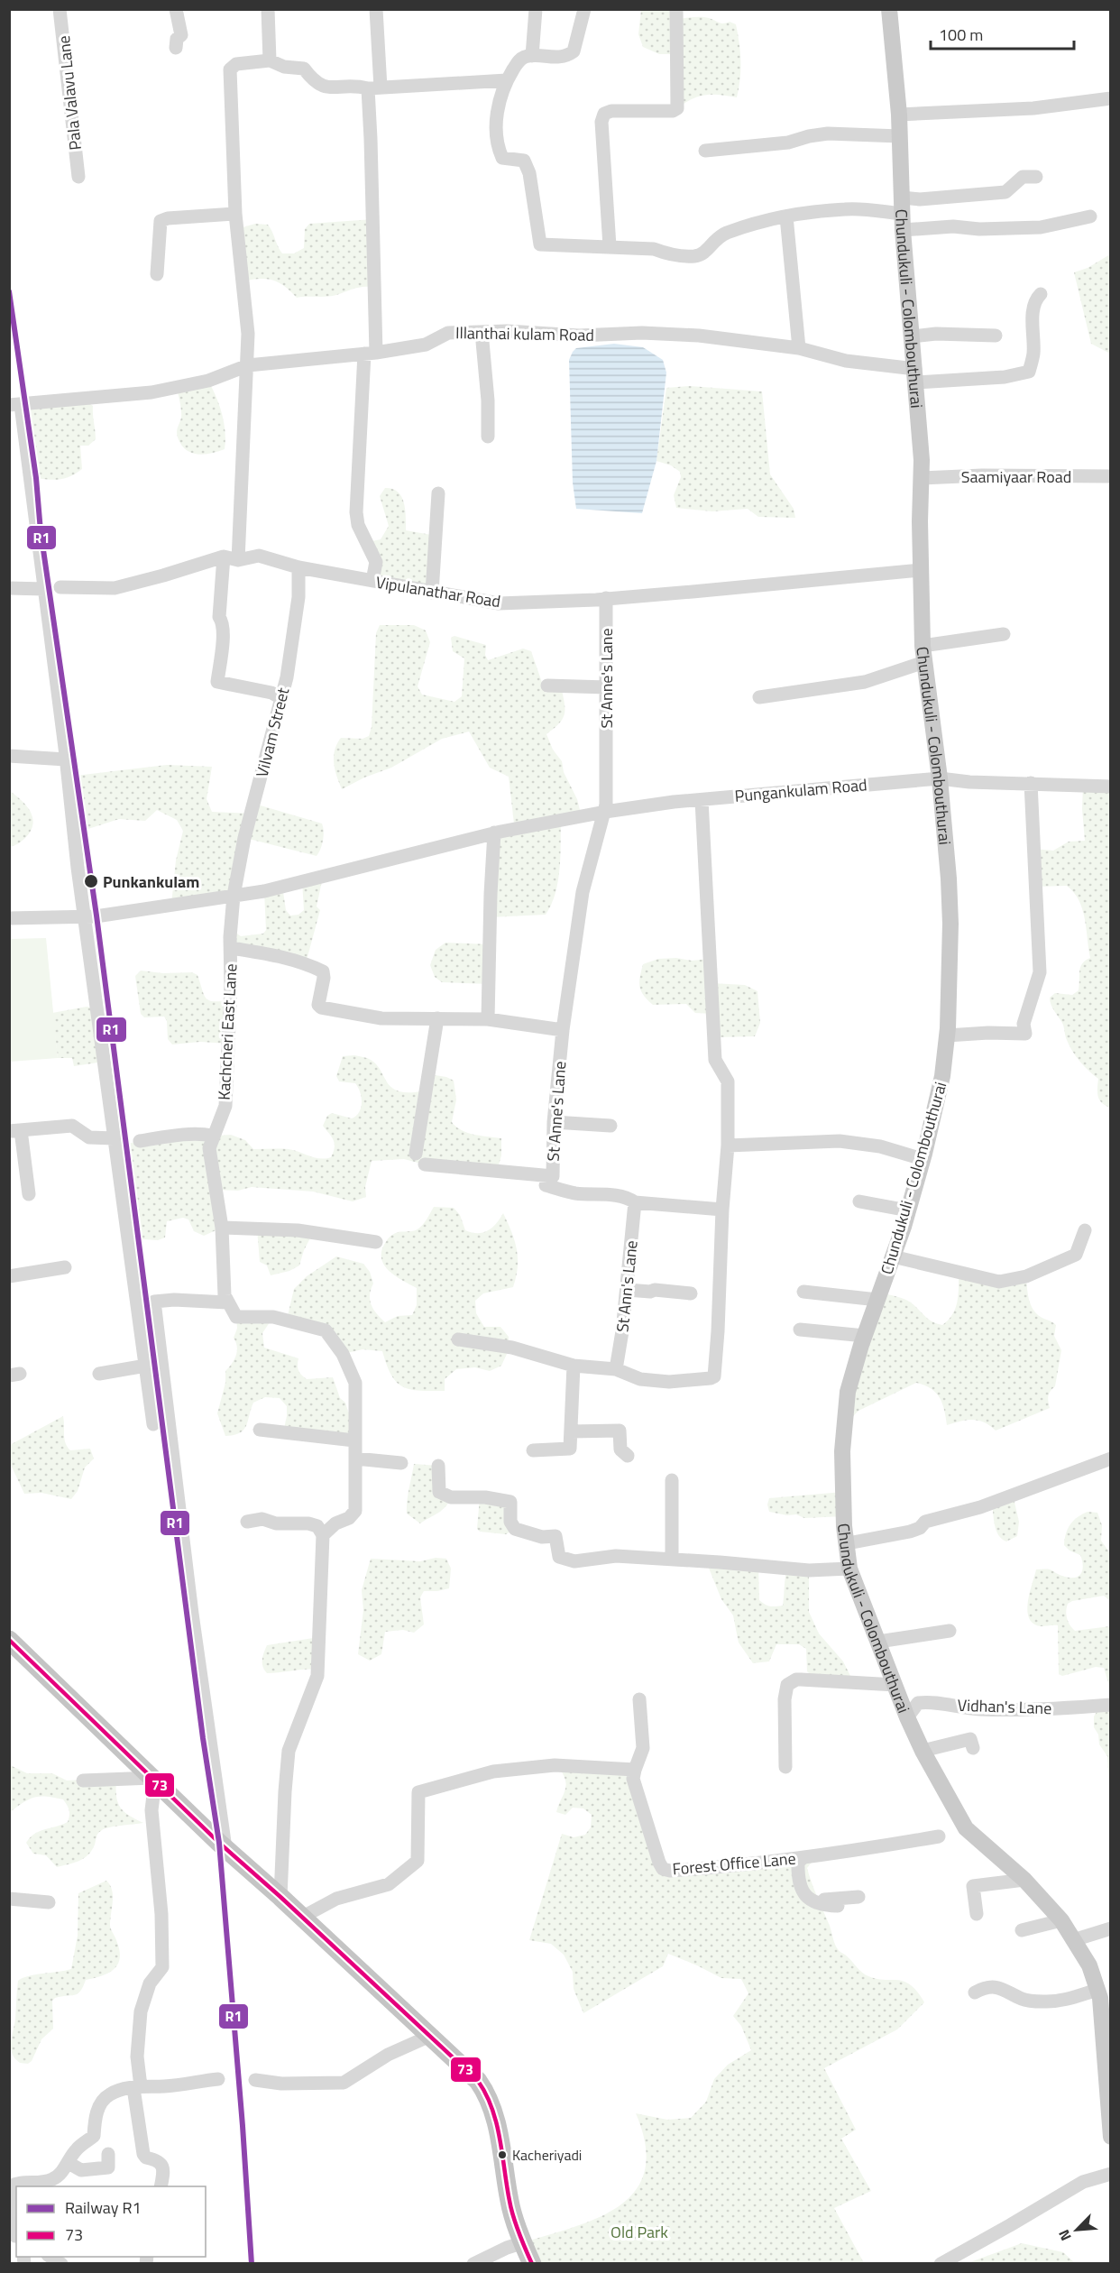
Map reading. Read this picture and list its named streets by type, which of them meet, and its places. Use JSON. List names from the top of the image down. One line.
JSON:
{"streets":{"main road":["Chundukuli - Colombouthurai"],"street":["Pala Valavu Lane","Illanthai kulam Road","Saamiyaar Road","Vipulanathar Road","St Anne's Lane","Vilvam Street","Pungankulam Road","Kachcheri East Lane","St Ann's Lane","Vidhan's Lane","Forest Office Lane"]},"crossings":[["Chundukuli - Colombouthurai","Illanthai kulam Road"],["Chundukuli - Colombouthurai","Saamiyaar Road"],["Chundukuli - Colombouthurai","Vipulanathar Road"],["Chundukuli - Colombouthurai","Pungankulam Road"],["Chundukuli - Colombouthurai","Vidhan's Lane"],["Vipulanathar Road","St Anne's Lane"],["Vipulanathar Road","Vilvam Street"],["St Anne's Lane","Pungankulam Road"],["St Anne's Lane","St Ann's Lane"],["Vilvam Street","Pungankulam Road"],["Vilvam Street","Kachcheri East Lane"],["Pungankulam Road","Kachcheri East Lane"]],"parks":["Old Park"],"places":["Punkankulam","Kacheriyadi"],"lines":["rail line R1","transit line 73"],"legend":["Railway R1","73"],"scale_bar":"100 m","north":"bottom left"}
